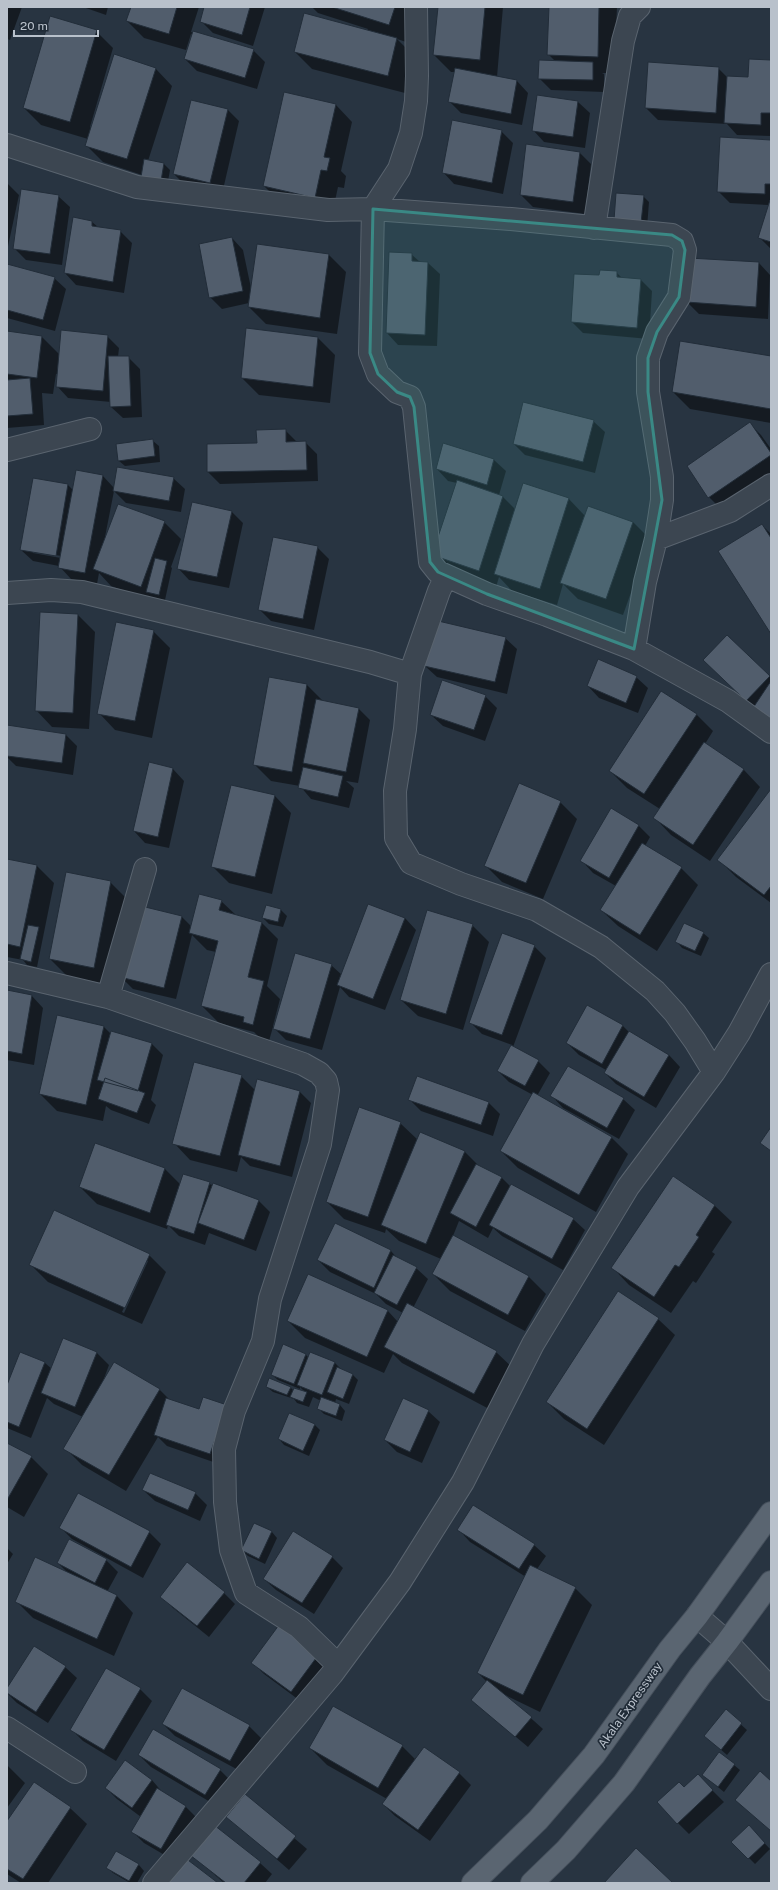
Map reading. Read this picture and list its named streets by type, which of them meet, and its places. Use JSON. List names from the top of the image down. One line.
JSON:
{"streets":{"main road":["Akala Expressway"]},"scale_bar":"20 m"}
